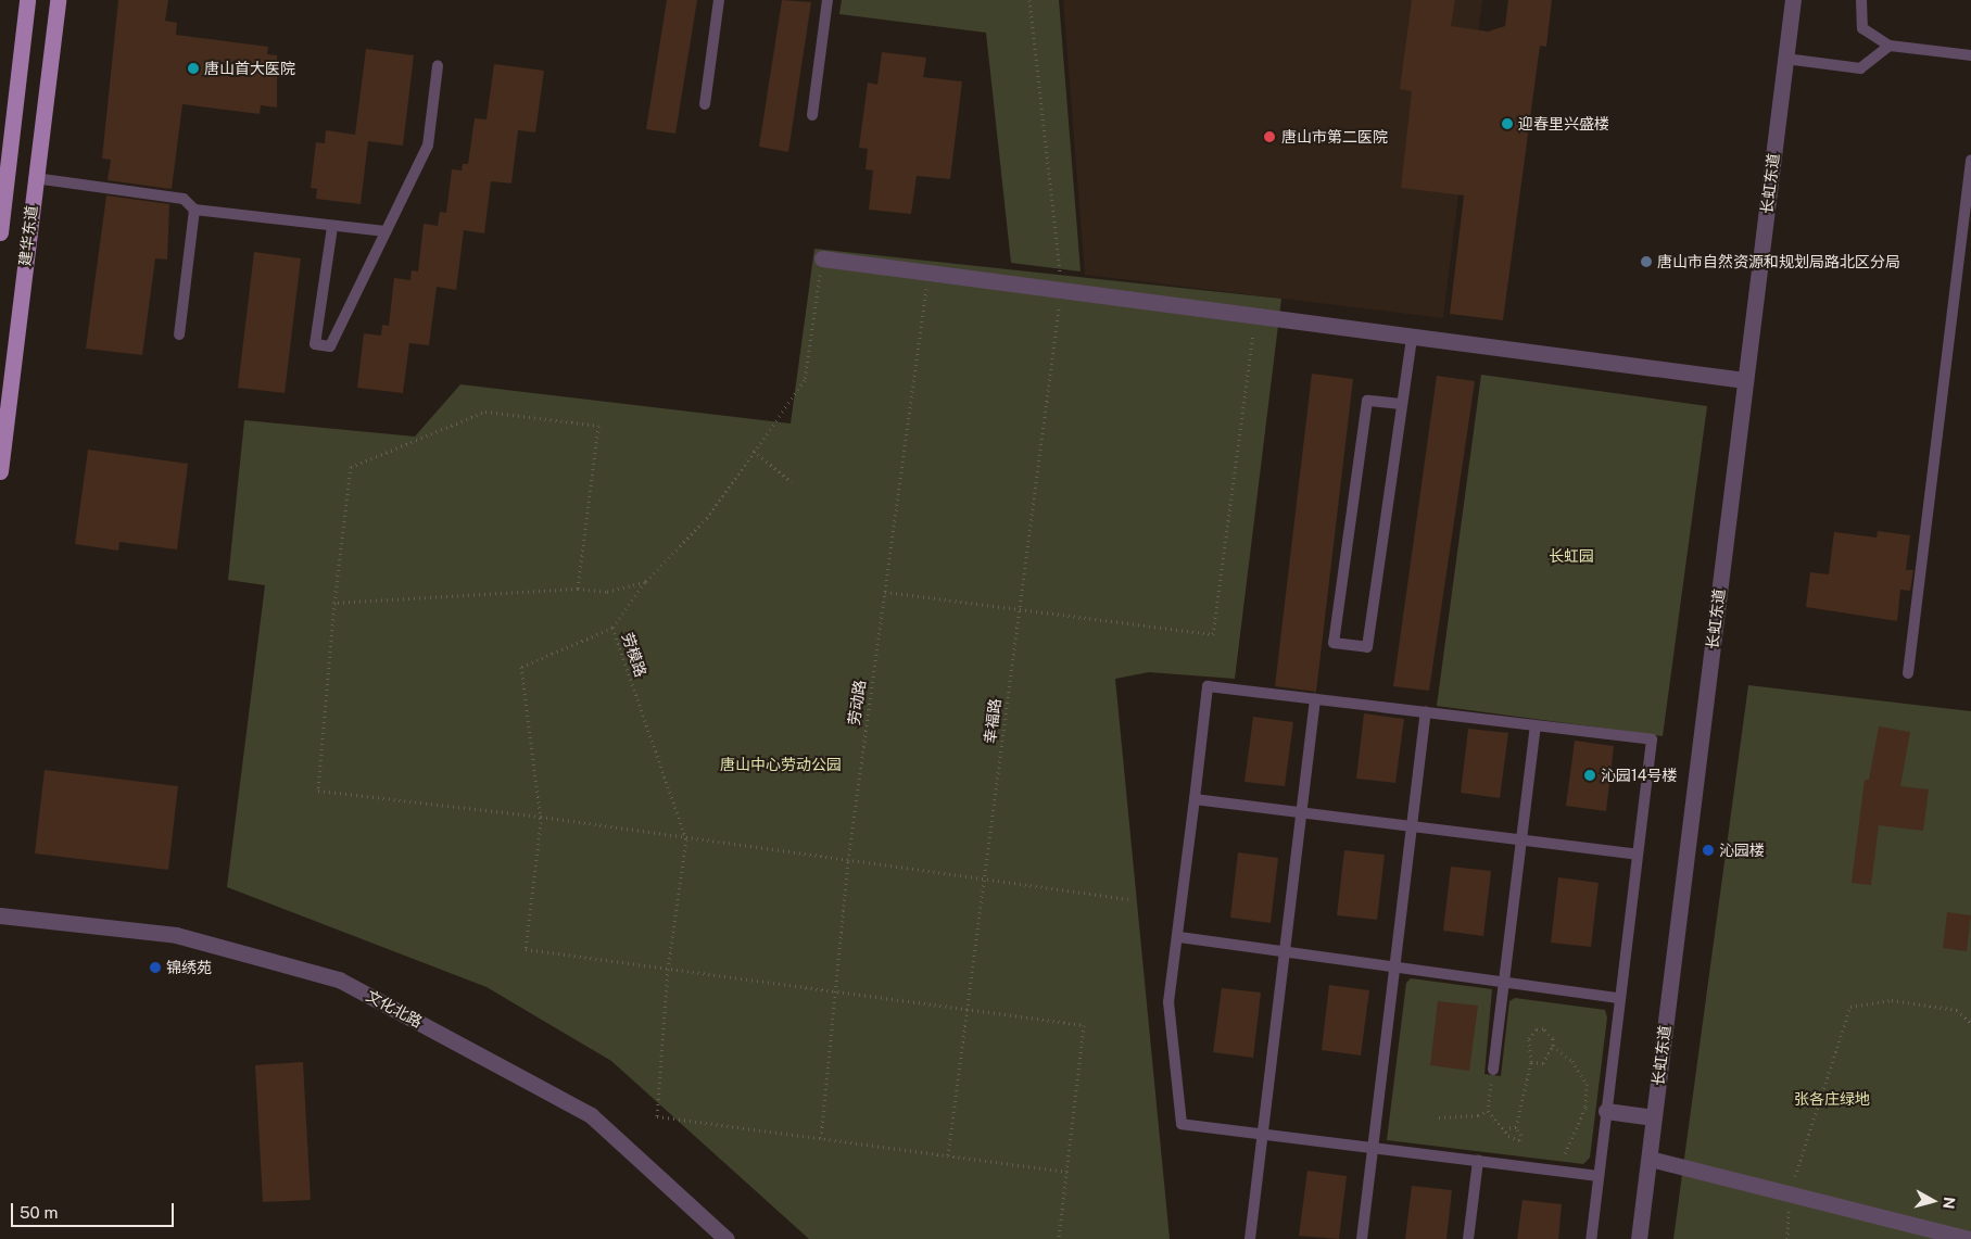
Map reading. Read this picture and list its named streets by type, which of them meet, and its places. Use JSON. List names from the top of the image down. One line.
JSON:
{"streets":{"main road":["建华东道"],"street":["长虹东道","文化北路"],"path":["劳模路","劳动路","幸福路"]},"crossings":[["劳模路","劳动路"]],"parks":["长虹园","唐山中心劳动公园","张各庄绿地"],"places":["唐山首大医院","迎春里兴盛楼","唐山市第二医院","唐山市自然资源和规划局路北区分局","沁园14号楼","沁园楼","锦绣苑"],"scale_bar":"50 m","north":"right"}
